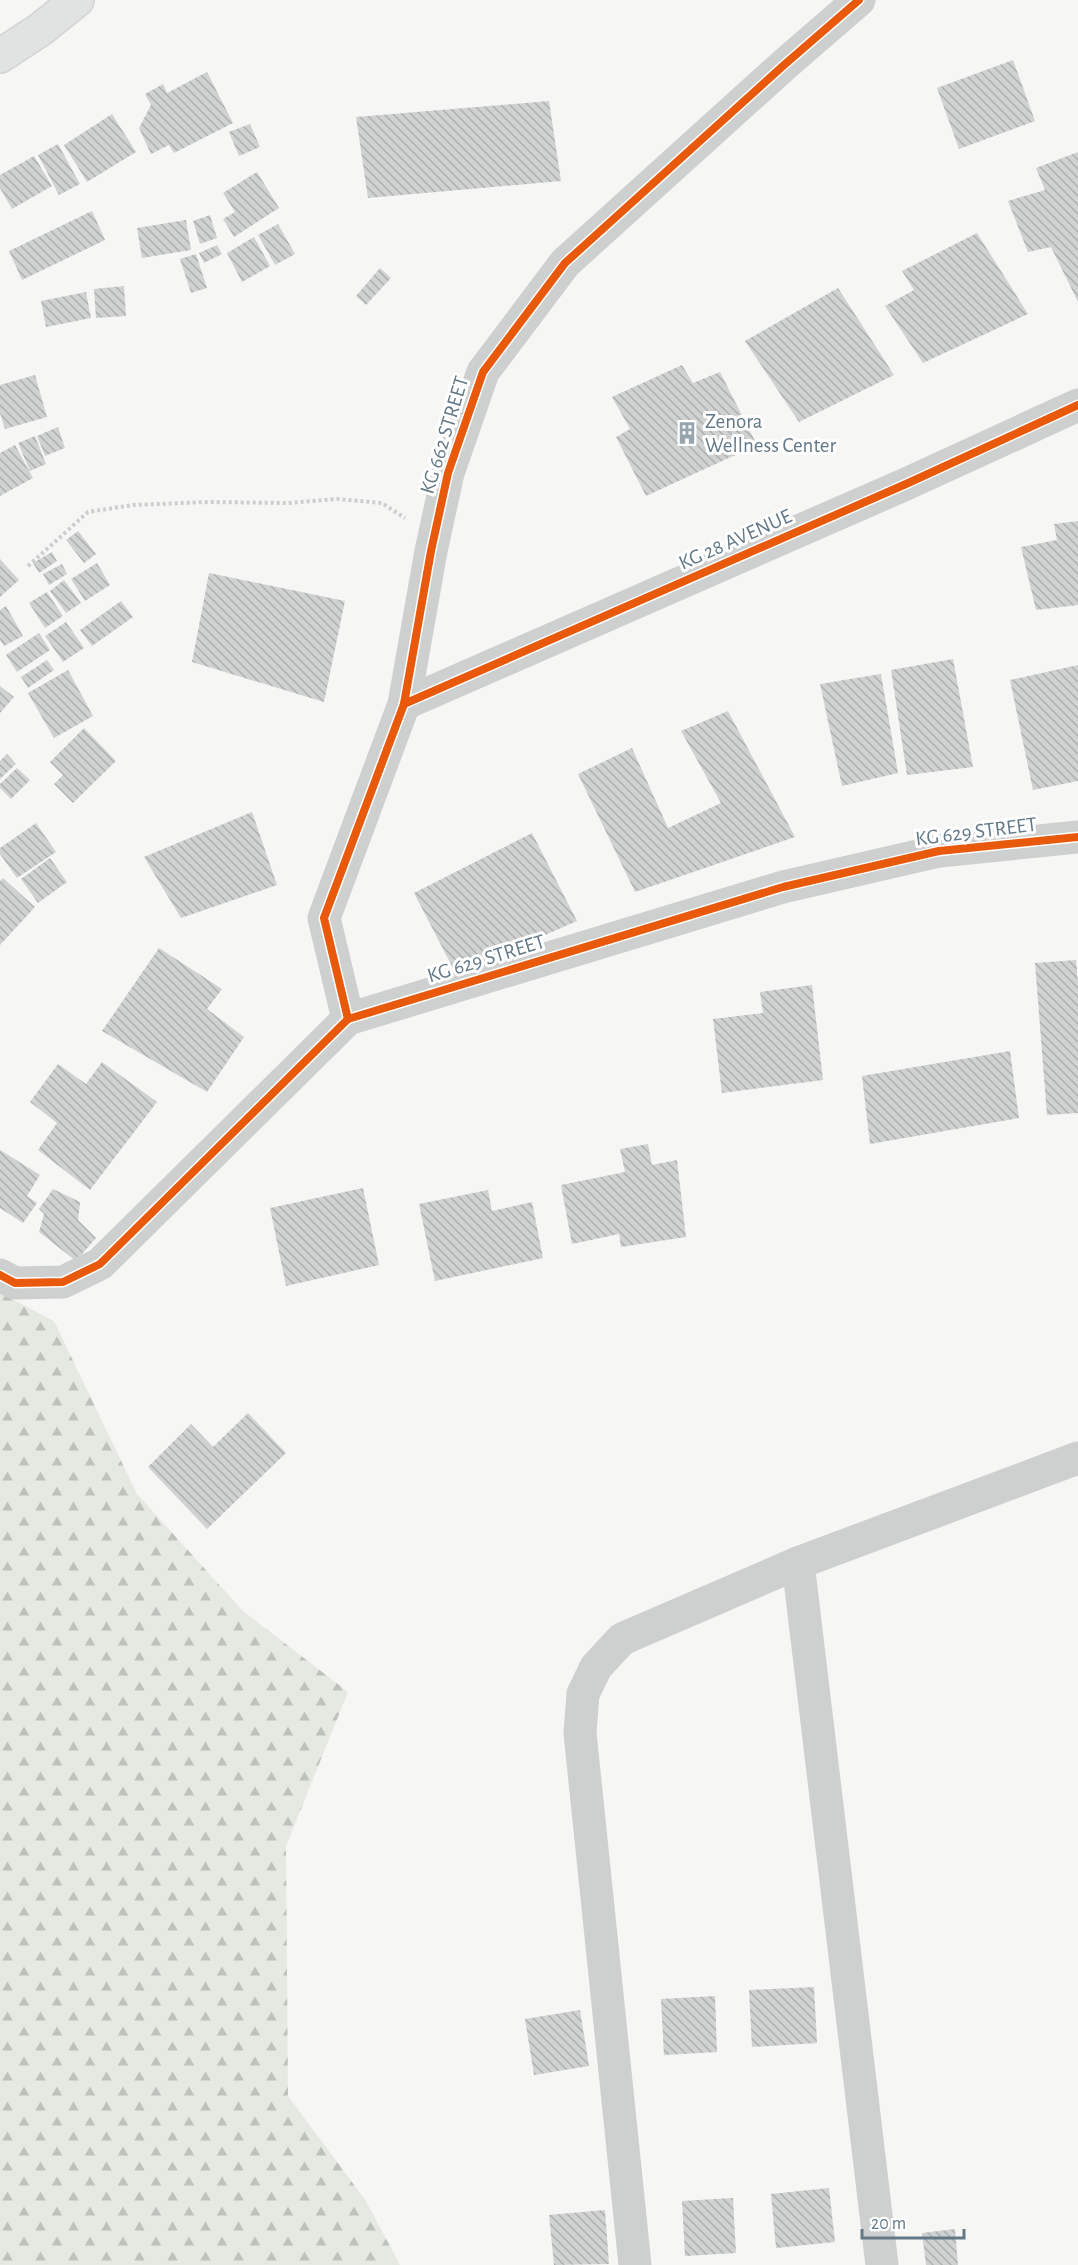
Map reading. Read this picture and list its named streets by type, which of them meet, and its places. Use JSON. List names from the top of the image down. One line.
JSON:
{"streets":{"street":["KG 662 STREET","KG 28 AVENUE","KG 629 STREET"]},"crossings":[["KG 662 STREET","KG 28 AVENUE"],["KG 662 STREET","KG 629 STREET"]],"places":{"building":["Zenora Wellness Center"]},"scale_bar":"20 m"}
